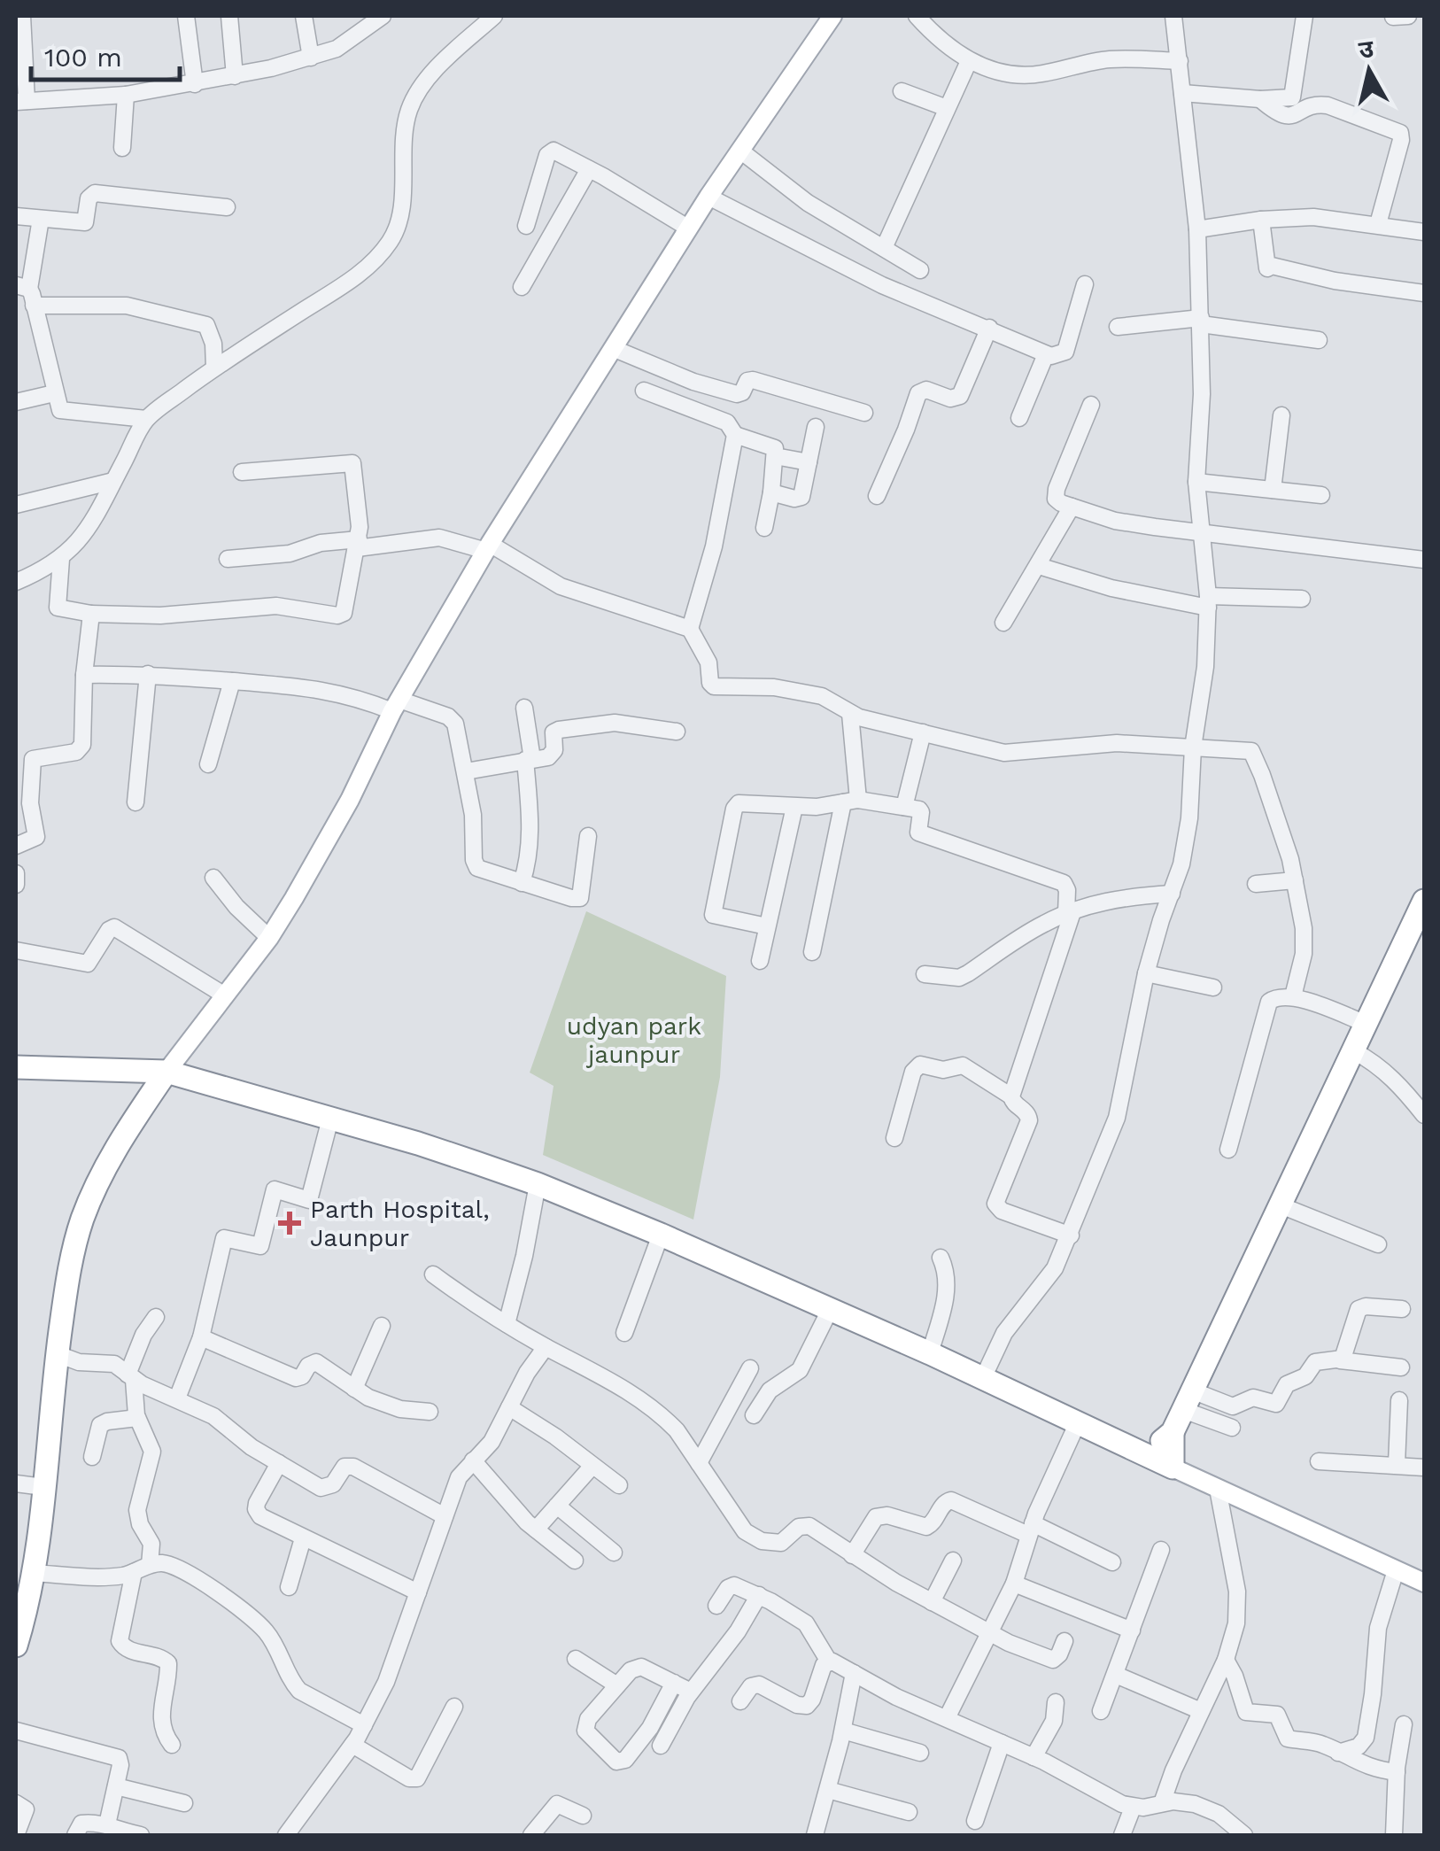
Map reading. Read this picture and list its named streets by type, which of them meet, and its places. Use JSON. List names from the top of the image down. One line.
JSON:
{"parks":["udyan park jaunpur"],"places":{"health":["Parth Hospital, Jaunpur"]},"scale_bar":"100 m","north":"top"}
